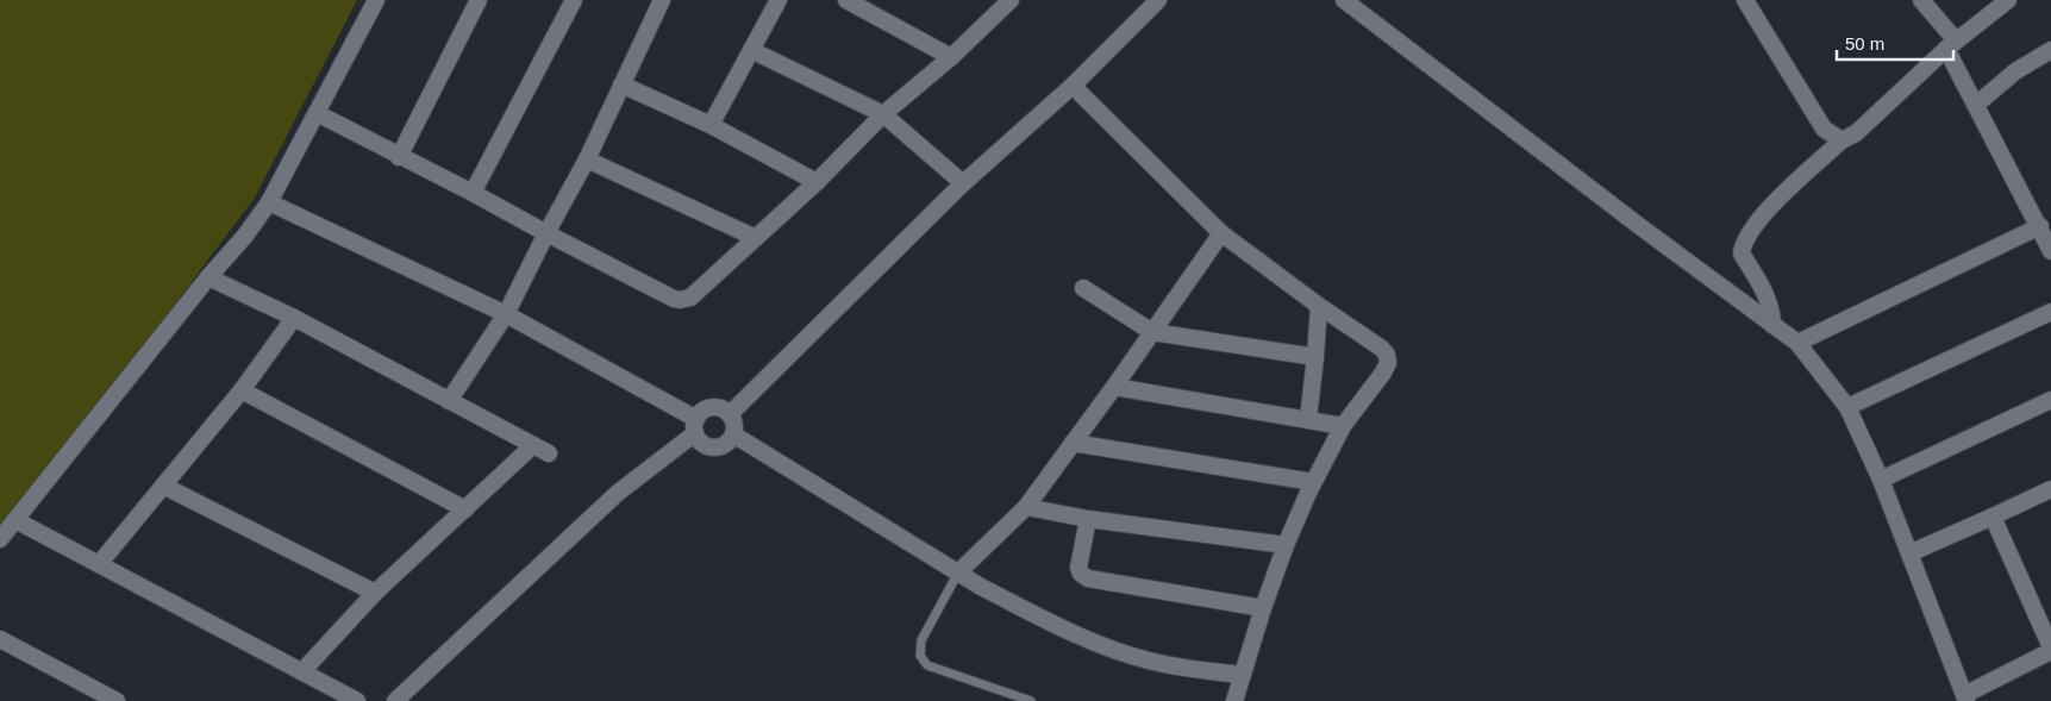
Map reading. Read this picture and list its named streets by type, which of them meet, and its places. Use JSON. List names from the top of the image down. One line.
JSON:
{"scale_bar":"50 m"}
